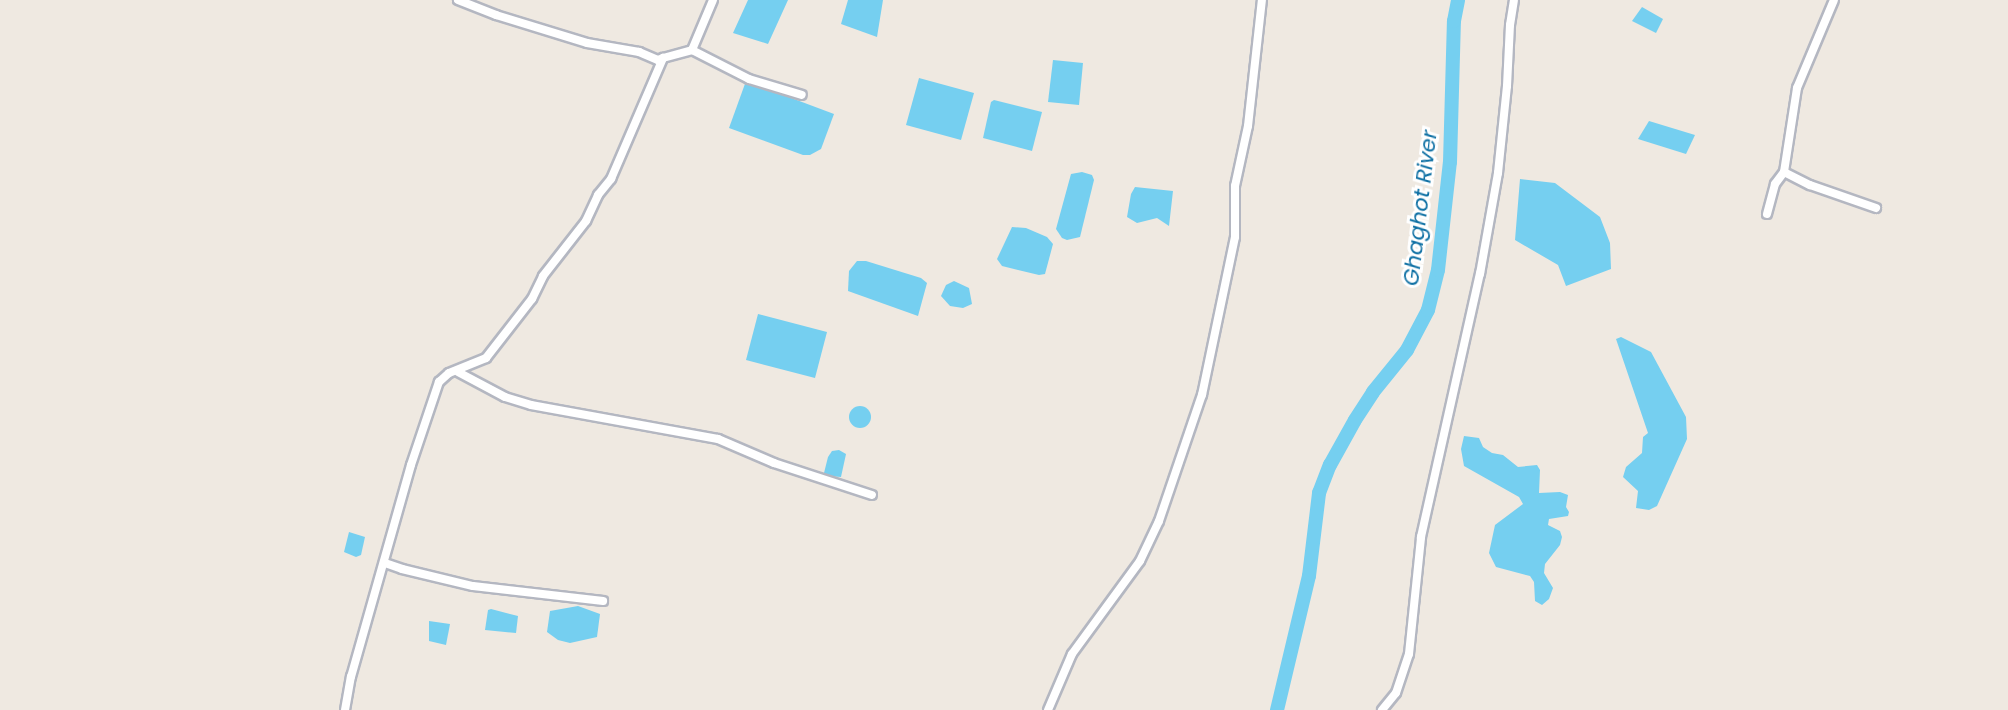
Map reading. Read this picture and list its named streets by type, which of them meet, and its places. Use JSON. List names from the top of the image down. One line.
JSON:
{"water":["Ghaghot River"]}
